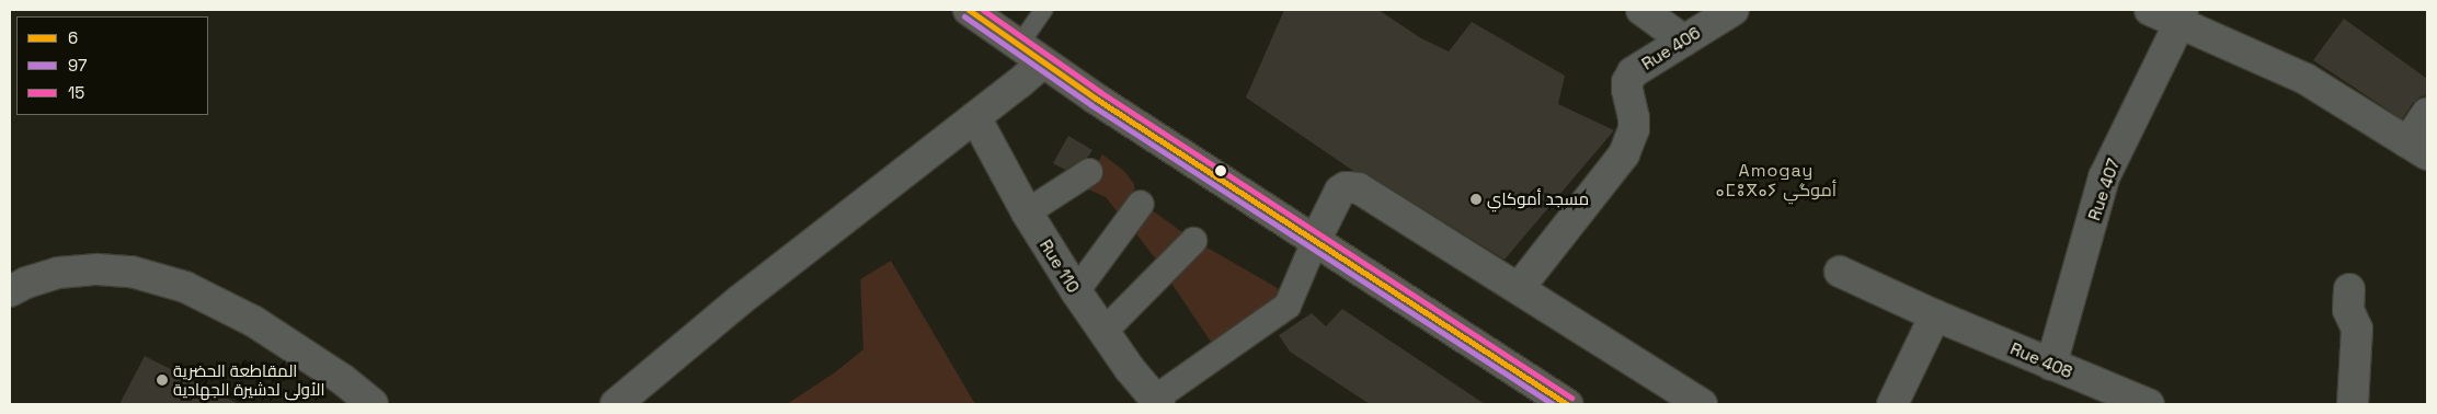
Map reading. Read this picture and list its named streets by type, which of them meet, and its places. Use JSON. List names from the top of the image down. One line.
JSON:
{"streets":{"street":["Rue 406","Rue 407","Rue 110","Rue 408"]},"crossings":[["Rue 407","Rue 408"]],"districts":["Amogay ⴰⵎⵓⴳⴰⵢ أموگي"],"places":["مسجد أموكاي","المقاطعة الحضرية الأولى لدشيرة الجهادية"],"lines":["transit line 6","transit line 15","transit line 97"],"legend":["6","97","15"]}
